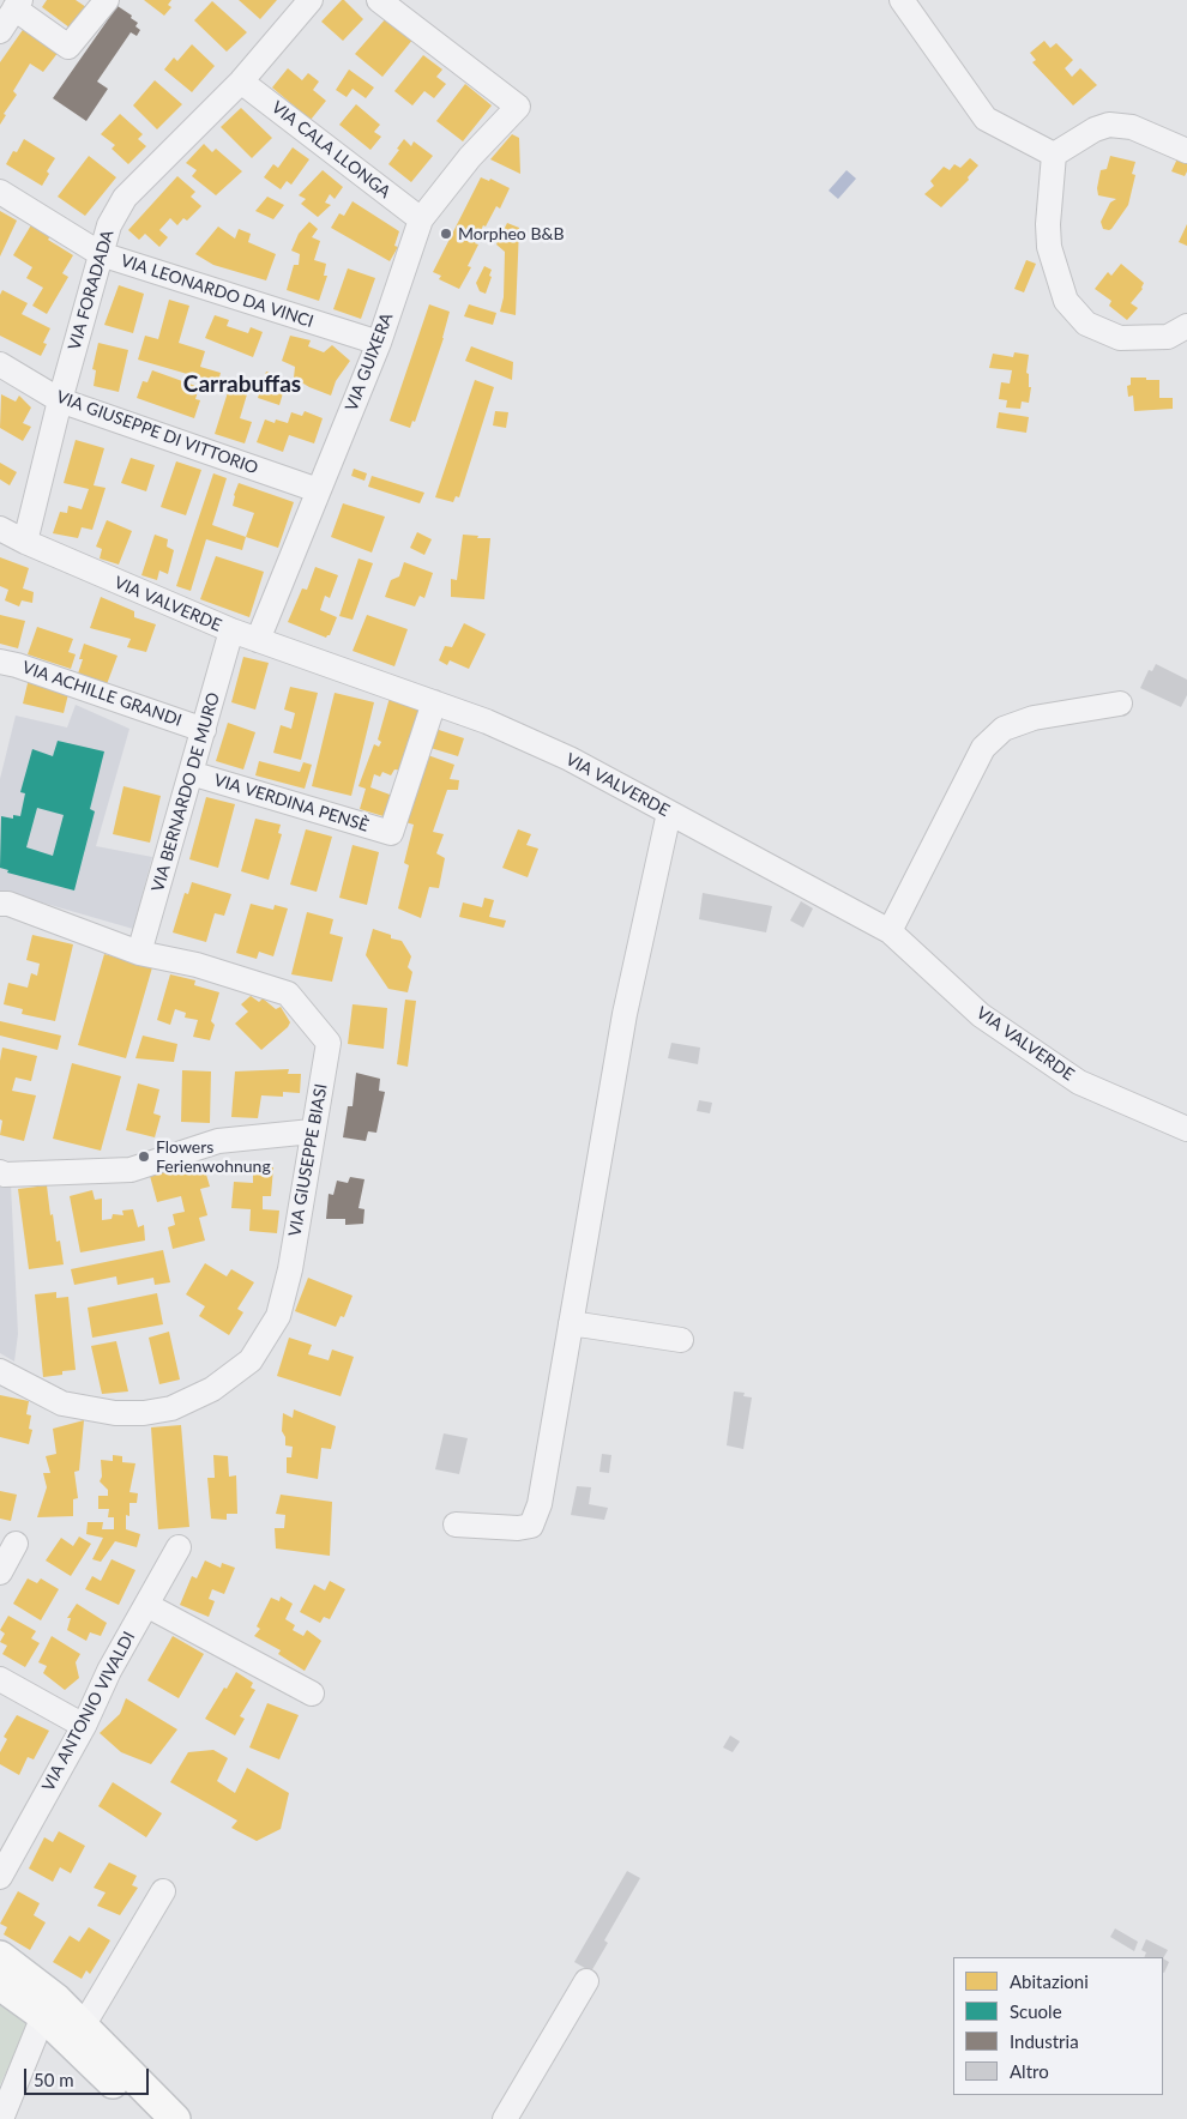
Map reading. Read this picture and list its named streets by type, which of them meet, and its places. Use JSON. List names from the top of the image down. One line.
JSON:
{"streets":{"street":["VIA CALA LLONGA","VIA FORADADA","VIA LEONARDO DA VINCI","VIA GUIXERA","VIA GIUSEPPE DI VITTORIO","VIA VALVERDE","VIA ACHILLE GRANDI","VIA BERNARDO DE MURO","VIA VERDINA PENSÈ","VIA GIUSEPPE BIASI","VIA ANTONIO VIVALDI"]},"crossings":[["VIA CALA LLONGA","VIA FORADADA"],["VIA CALA LLONGA","VIA GUIXERA"],["VIA FORADADA","VIA LEONARDO DA VINCI"],["VIA FORADADA","VIA GIUSEPPE DI VITTORIO"],["VIA FORADADA","VIA VALVERDE"],["VIA LEONARDO DA VINCI","VIA GUIXERA"],["VIA GUIXERA","VIA GIUSEPPE DI VITTORIO"],["VIA GUIXERA","VIA VALVERDE"],["VIA VALVERDE","VIA BERNARDO DE MURO"],["VIA VALVERDE","VIA VERDINA PENSÈ"],["VIA ACHILLE GRANDI","VIA BERNARDO DE MURO"],["VIA BERNARDO DE MURO","VIA VERDINA PENSÈ"],["VIA BERNARDO DE MURO","VIA GIUSEPPE BIASI"]],"districts":["Carrabuffas"],"places":["Morpheo B&B","Flowers Ferienwohnung"],"legend":["Abitazioni","Scuole","Industria","Altro"],"scale_bar":"50 m"}
